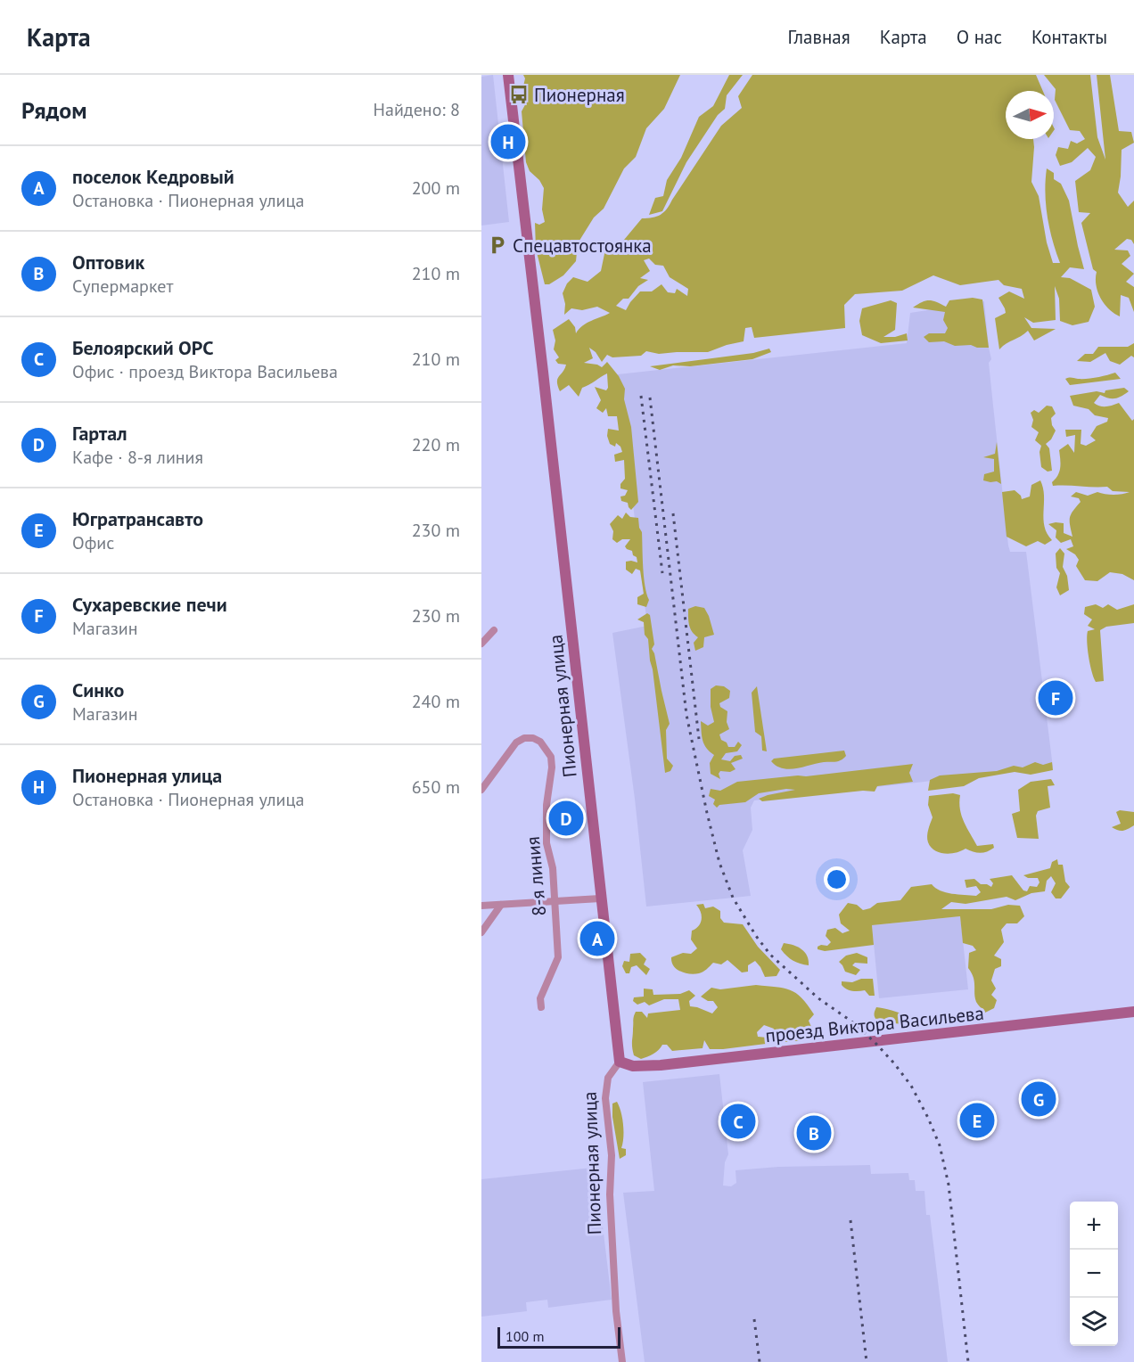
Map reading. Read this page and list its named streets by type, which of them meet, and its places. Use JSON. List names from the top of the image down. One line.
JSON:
{"streets":{"street":["Пионерная улица","8-я линия","проезд Виктора Васильева"]},"crossings":[["Пионерная улица","проезд Виктора Васильева"]],"places":{"bus stop":["Пионерная"],"parking":["Спецавтостоянка"]},"scale_bar":"100 m","north":"right","page":{"header":"Карта","nav":["Главная","Карта","О нас","Контакты"],"heading":["Рядом","Найдено: 8"],"pins":["H","F","D","A","G","E","C","B"],"list":[{"mark":"A","name":"поселок Кедровый","note":"Остановка · Пионерная улица","value":"200 m"},{"mark":"B","name":"Оптовик","note":"Супермаркет","value":"210 m"},{"mark":"C","name":"Белоярский ОРС","note":"Офис · проезд Виктора Васильева","value":"210 m"},{"mark":"D","name":"Гартал","note":"Кафе · 8-я линия","value":"220 m"},{"mark":"E","name":"Югратрансавто","note":"Офис","value":"230 m"},{"mark":"F","name":"Сухаревские печи","note":"Магазин","value":"230 m"},{"mark":"G","name":"Синко","note":"Магазин","value":"240 m"},{"mark":"H","name":"Пионерная улица","note":"Остановка · Пионерная улица","value":"650 m"}],"map_buttons":["+","−"],"scale":"100 m"}}
